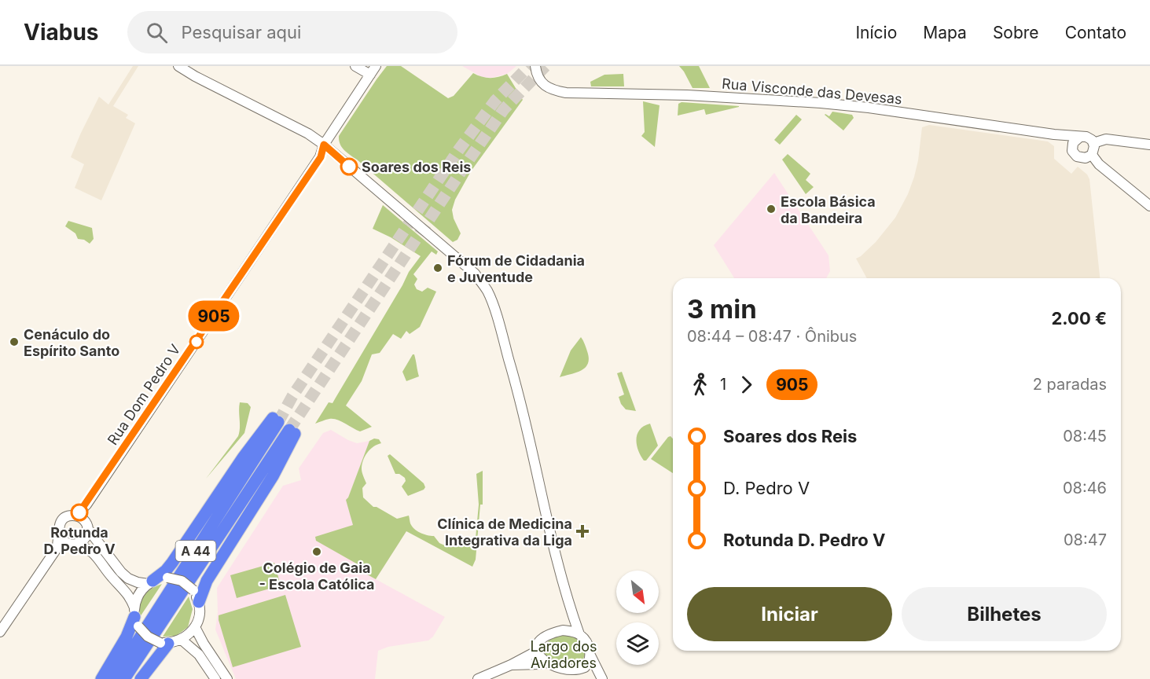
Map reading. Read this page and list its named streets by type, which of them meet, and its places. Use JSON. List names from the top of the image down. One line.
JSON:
{"streets":{"highway":["A 44"],"main road":["Rua Visconde das Devesas","Rua Dom Pedro V"]},"parks":["Largo dos Aviadores"],"places":{"other":["Soares dos Reis","Escola Básica da Bandeira","Fórum de Cidadania e Juventude","Cenáculo do Espírito Santo","Rotunda D. Pedro V","Colégio de Gaia - Escola Católica"],"health":["Clínica de Medicina Integrativa da Liga"]},"lines":["bus line 905"],"north":"bottom right","page":{"header":"Viabus","search":"Pesquisar aqui","nav":["Início","Mapa","Sobre","Contato"],"on_map":"905","heading":["3 min","08:44 – 08:47 · Ônibus","2.00 €"],"legs":["1","905","2 paradas"],"list":[{"name":"Soares dos Reis","value":"08:45"},{"name":"D. Pedro V","value":"08:46"},{"name":"Rotunda D. Pedro V","value":"08:47"}],"buttons":["Iniciar","Bilhetes"]}}
